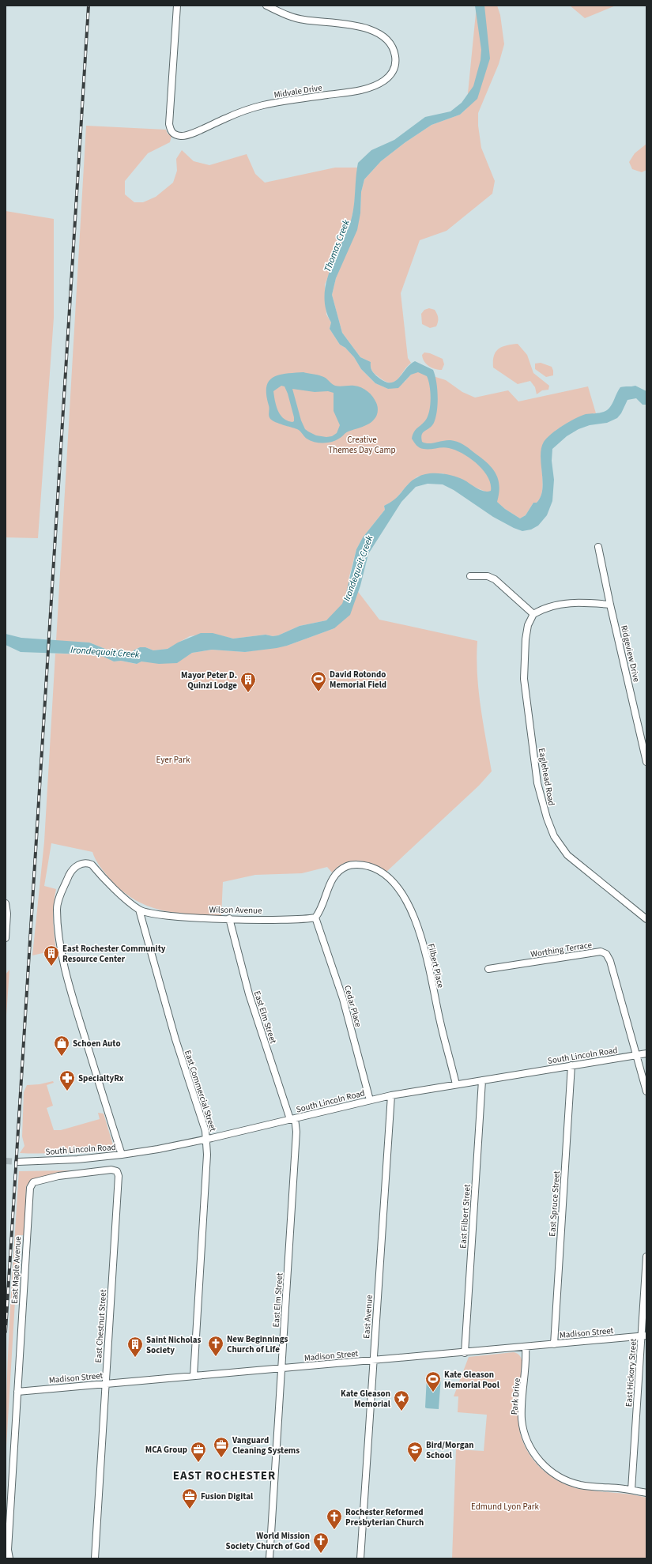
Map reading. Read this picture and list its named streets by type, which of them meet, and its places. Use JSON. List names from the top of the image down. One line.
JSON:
{"streets":{"street":["Midvale Drive","Ridgeview Drive","Eaglehead Road","Wilson Avenue","Worthing Terrace","Filbert Place","Cedar Place","East Elm Street","South Lincoln Road","East Commercial Street","East Spruce Street","East Filbert Street","East Maple Avenue","East Avenue","East Chestnut Street","Madison Street","East Hickory Street","Park Drive"]},"crossings":[["Wilson Avenue","Filbert Place"],["Wilson Avenue","Cedar Place"],["Wilson Avenue","East Elm Street"],["Wilson Avenue","East Commercial Street"],["Worthing Terrace","South Lincoln Road"],["Filbert Place","Cedar Place"],["Filbert Place","South Lincoln Road"],["Cedar Place","South Lincoln Road"],["East Elm Street","South Lincoln Road"],["East Elm Street","Madison Street"],["South Lincoln Road","East Commercial Street"],["South Lincoln Road","East Spruce Street"],["South Lincoln Road","East Filbert Street"],["South Lincoln Road","East Avenue"],["East Commercial Street","Madison Street"],["East Spruce Street","Madison Street"],["East Filbert Street","Madison Street"],["East Maple Avenue","East Chestnut Street"],["East Maple Avenue","Madison Street"],["East Avenue","Madison Street"],["East Chestnut Street","Madison Street"],["Madison Street","East Hickory Street"],["Madison Street","Park Drive"],["East Hickory Street","Park Drive"]],"districts":["EAST ROCHESTER"],"water":["Thomas Creek","Irondequoit Creek"],"parks":["Creative Themes Day Camp","Eyer Park","Edmund Lyon Park"],"places":{"sports":["David Rotondo Memorial Field","Kate Gleason Memorial Pool"],"building":["Mayor Peter D. Quinzi Lodge","East Rochester Community Resource Center","Saint Nicholas Society"],"shop":["Schoen Auto"],"pharmacy":["SpecialtyRx"],"church":["New Beginnings Church of Life","Rochester Reformed Presbyterian Church","World Mission Society Church of God"],"place":["Kate Gleason Memorial"],"office":["Vanguard Cleaning Systems","MCA Group","Fusion Digital"],"school or university":["Bird/Morgan School"]}}
